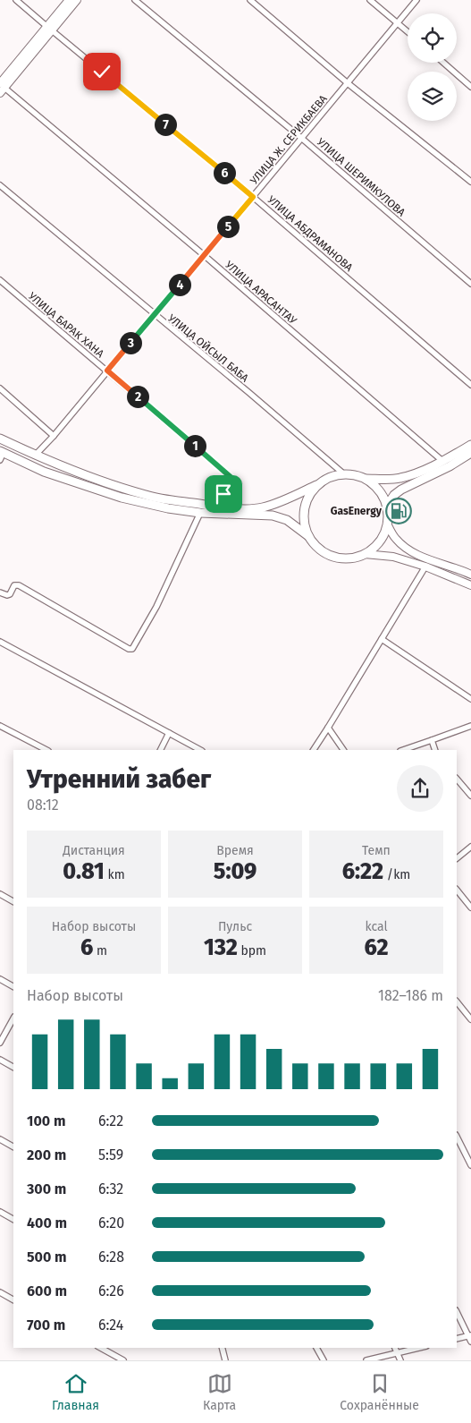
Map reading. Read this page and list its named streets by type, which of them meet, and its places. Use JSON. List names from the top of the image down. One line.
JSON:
{"streets":{"street":["УЛИЦА Ж. СЕРИКБАЕВА","УЛИЦА ШЕРИМКУЛОВА","УЛИЦА АБДРАМАНОВА","УЛИЦА АРАСАНТАУ","УЛИЦА БАРАК ХАНА","УЛИЦА ОЙСЫЛ БАБА"]},"crossings":[["УЛИЦА Ж. СЕРИКБАЕВА","УЛИЦА ШЕРИМКУЛОВА"],["УЛИЦА Ж. СЕРИКБАЕВА","УЛИЦА АБДРАМАНОВА"],["УЛИЦА Ж. СЕРИКБАЕВА","УЛИЦА АРАСАНТАУ"],["УЛИЦА Ж. СЕРИКБАЕВА","УЛИЦА БАРАК ХАНА"],["УЛИЦА Ж. СЕРИКБАЕВА","УЛИЦА ОЙСЫЛ БАБА"]],"places":{"fuel station":["GasEnergy"]},"page":{"pins":["7","6","5","4","3","2","1"],"heading":["Утренний забег","08:12"],"stats":[["Дистанция","0.81 km"],["Время","5:09"],["Темп","6:22 /km"],["Набор высоты","6 m"],["Пульс","132 bpm"],["kcal","62"]],"chart":["Набор высоты","182–186 m"],"list":[{"name":"100 m","note":"6:22"},{"name":"200 m","note":"5:59"},{"name":"300 m","note":"6:32"},{"name":"400 m","note":"6:20"},{"name":"500 m","note":"6:28"},{"name":"600 m","note":"6:26"},{"name":"700 m","note":"6:24"}],"tabs":["Главная","Карта","Сохранённые"]}}
